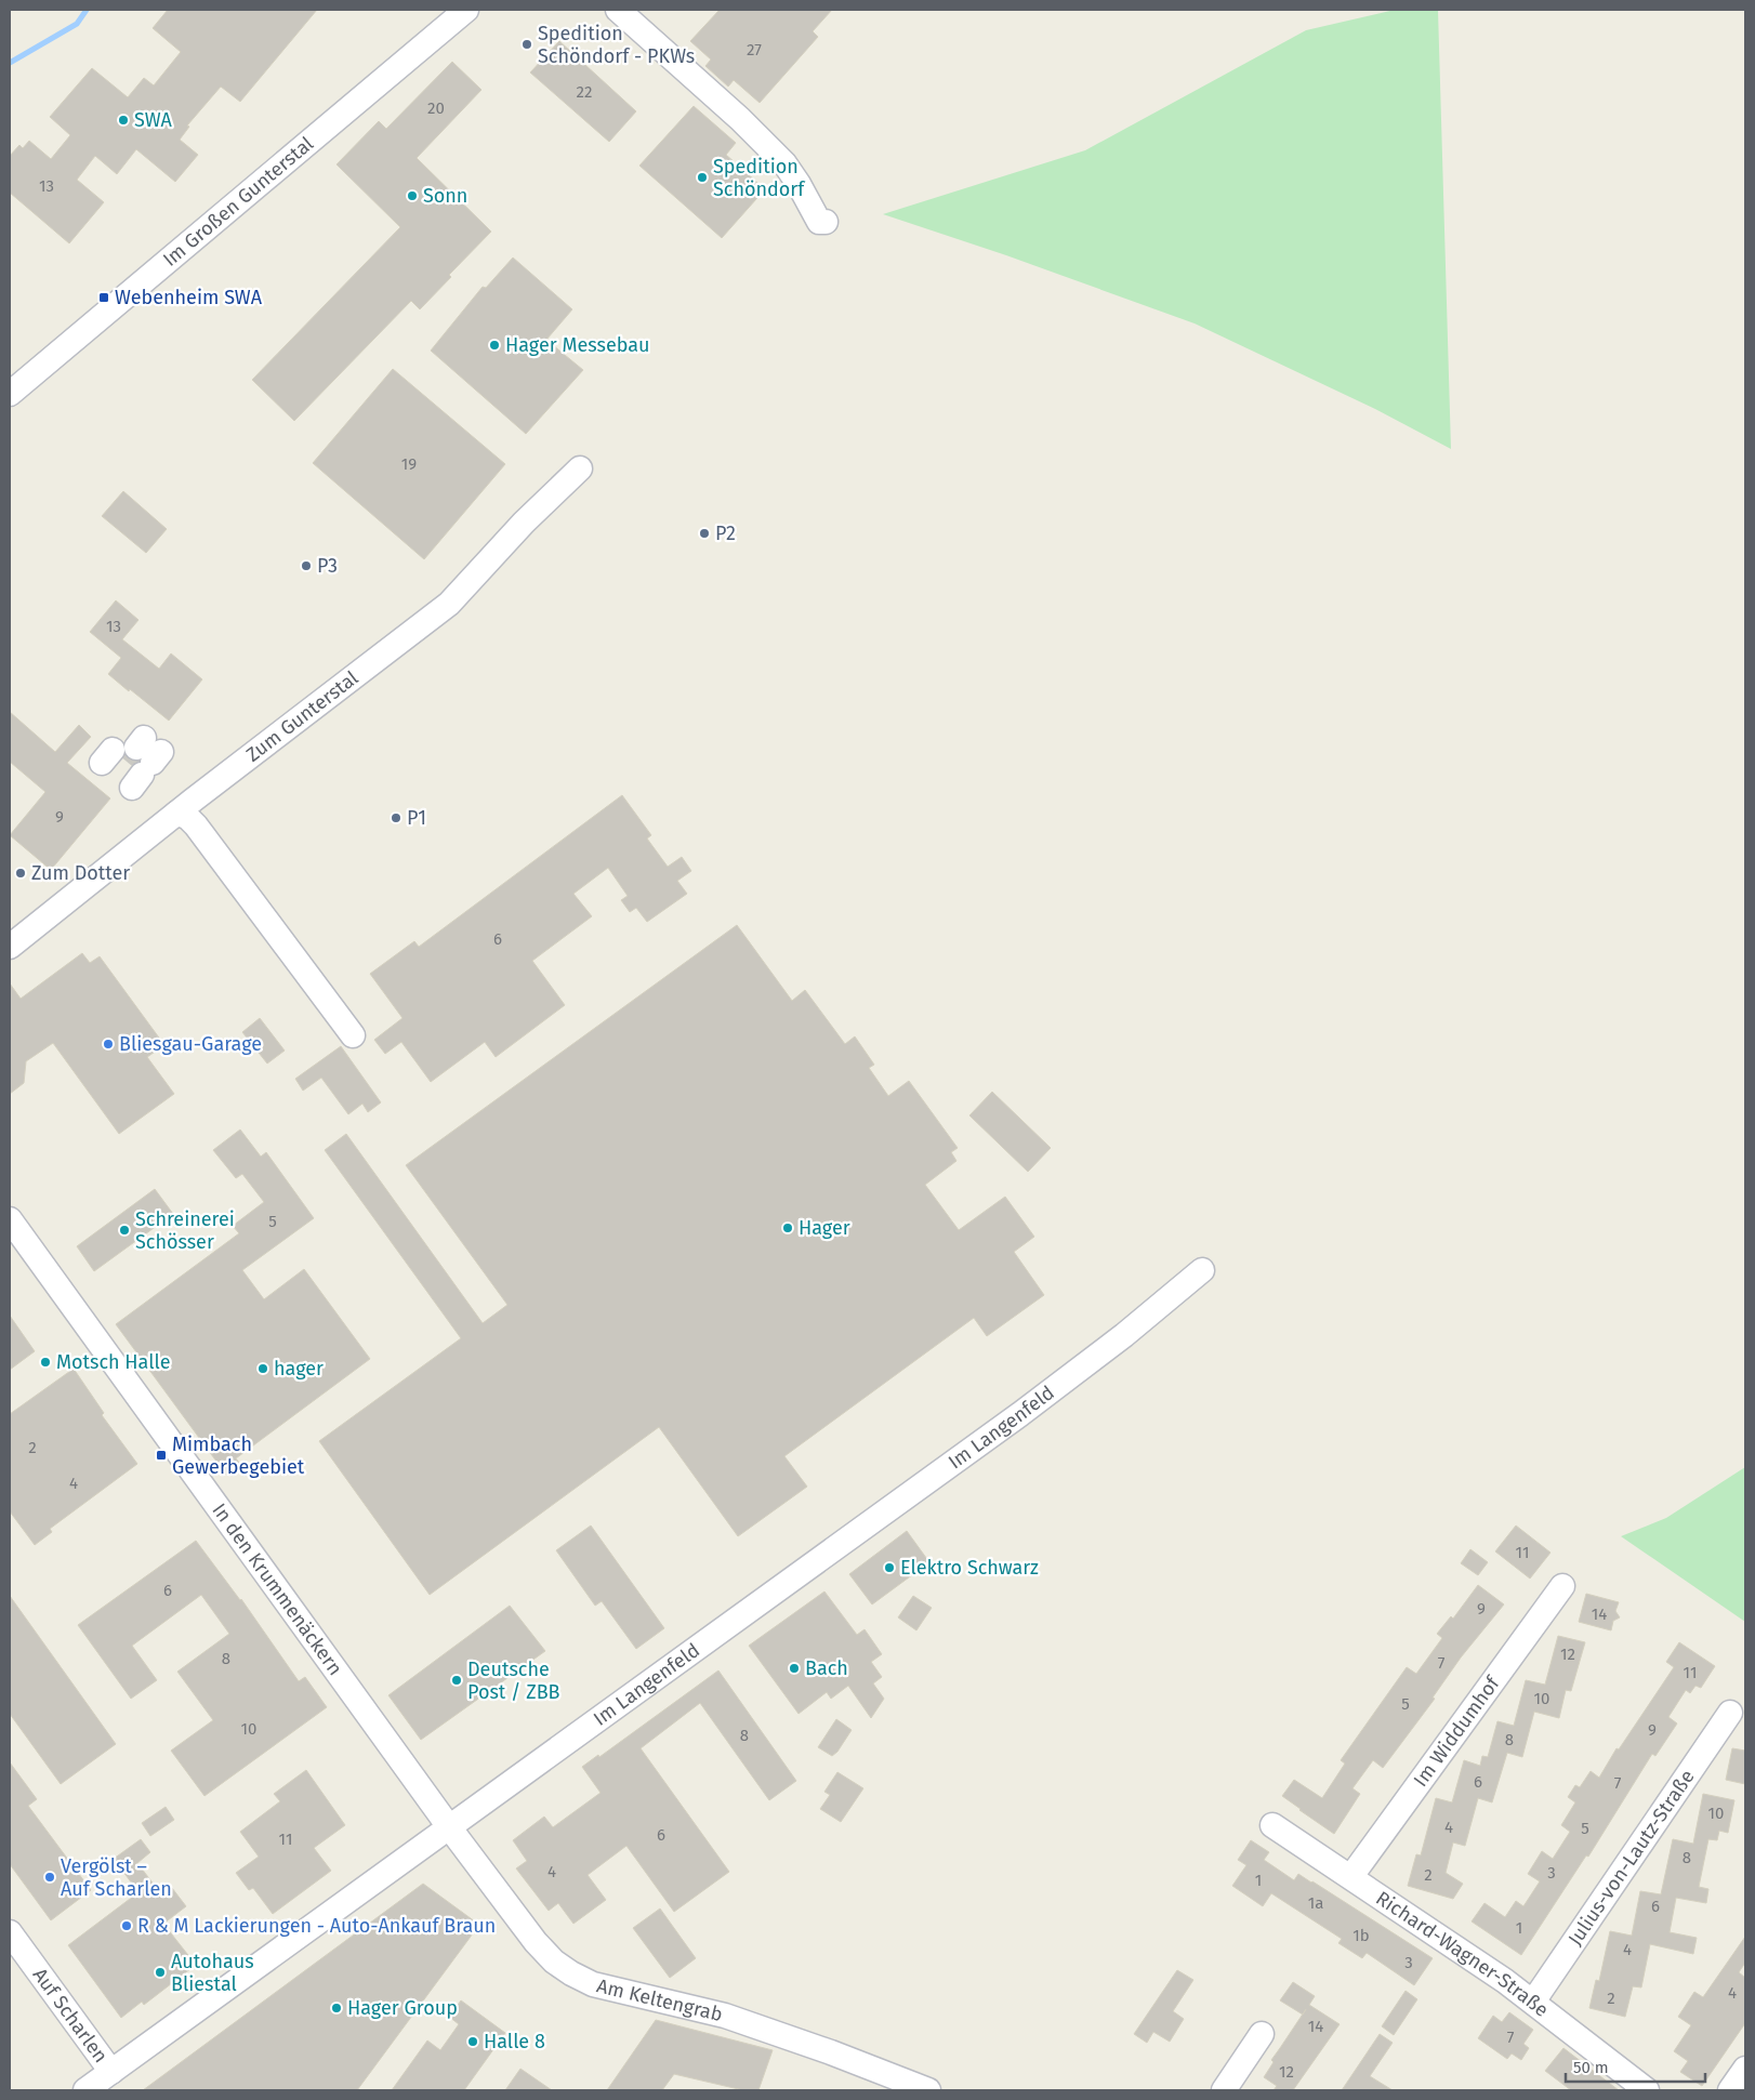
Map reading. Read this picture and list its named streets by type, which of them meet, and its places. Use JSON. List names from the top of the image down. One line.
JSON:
{"streets":{"street":["Im Großen Gunterstal","Zum Gunterstal","Im Langenfeld","In den Krummenäckern","Im Widdumhof","Julius-von-Lautz-Straße","Richard-Wagner-Straße","Am Keltengrab","Auf Scharlen"]},"crossings":[["Im Langenfeld","In den Krummenäckern"],["Im Langenfeld","Am Keltengrab"],["Im Langenfeld","Auf Scharlen"],["In den Krummenäckern","Am Keltengrab"],["Im Widdumhof","Richard-Wagner-Straße"],["Julius-von-Lautz-Straße","Richard-Wagner-Straße"]],"places":{"other":["Spedition Schöndorf - PKWs","SWA","Spedition Schöndorf","Sonn","Hager Messebau","P2","P3","P1","Zum Dotter","Bliesgau-Garage","Hager","Schreinerei Schösser","Motsch Halle","hager","Elektro Schwarz","Bach","Deutsche Post / ZBB","Vergölst – Auf Scharlen","R & M Lackierungen - Auto-Ankauf Braun","Autohaus Bliestal","Hager Group","Halle 8"],"transit":["Webenheim SWA","Mimbach Gewerbegebiet"]},"house_numbers":["27","22","20","13","19","13","9","6","5","2","4","11","6","9","14","12","8","7","11","10","5","10","9","8","8","6","7","10","4","5","6","11","8","4","3","2","1","1a","6","1","1b","4","3","4","2","14","7","12"],"scale_bar":"50 m"}
